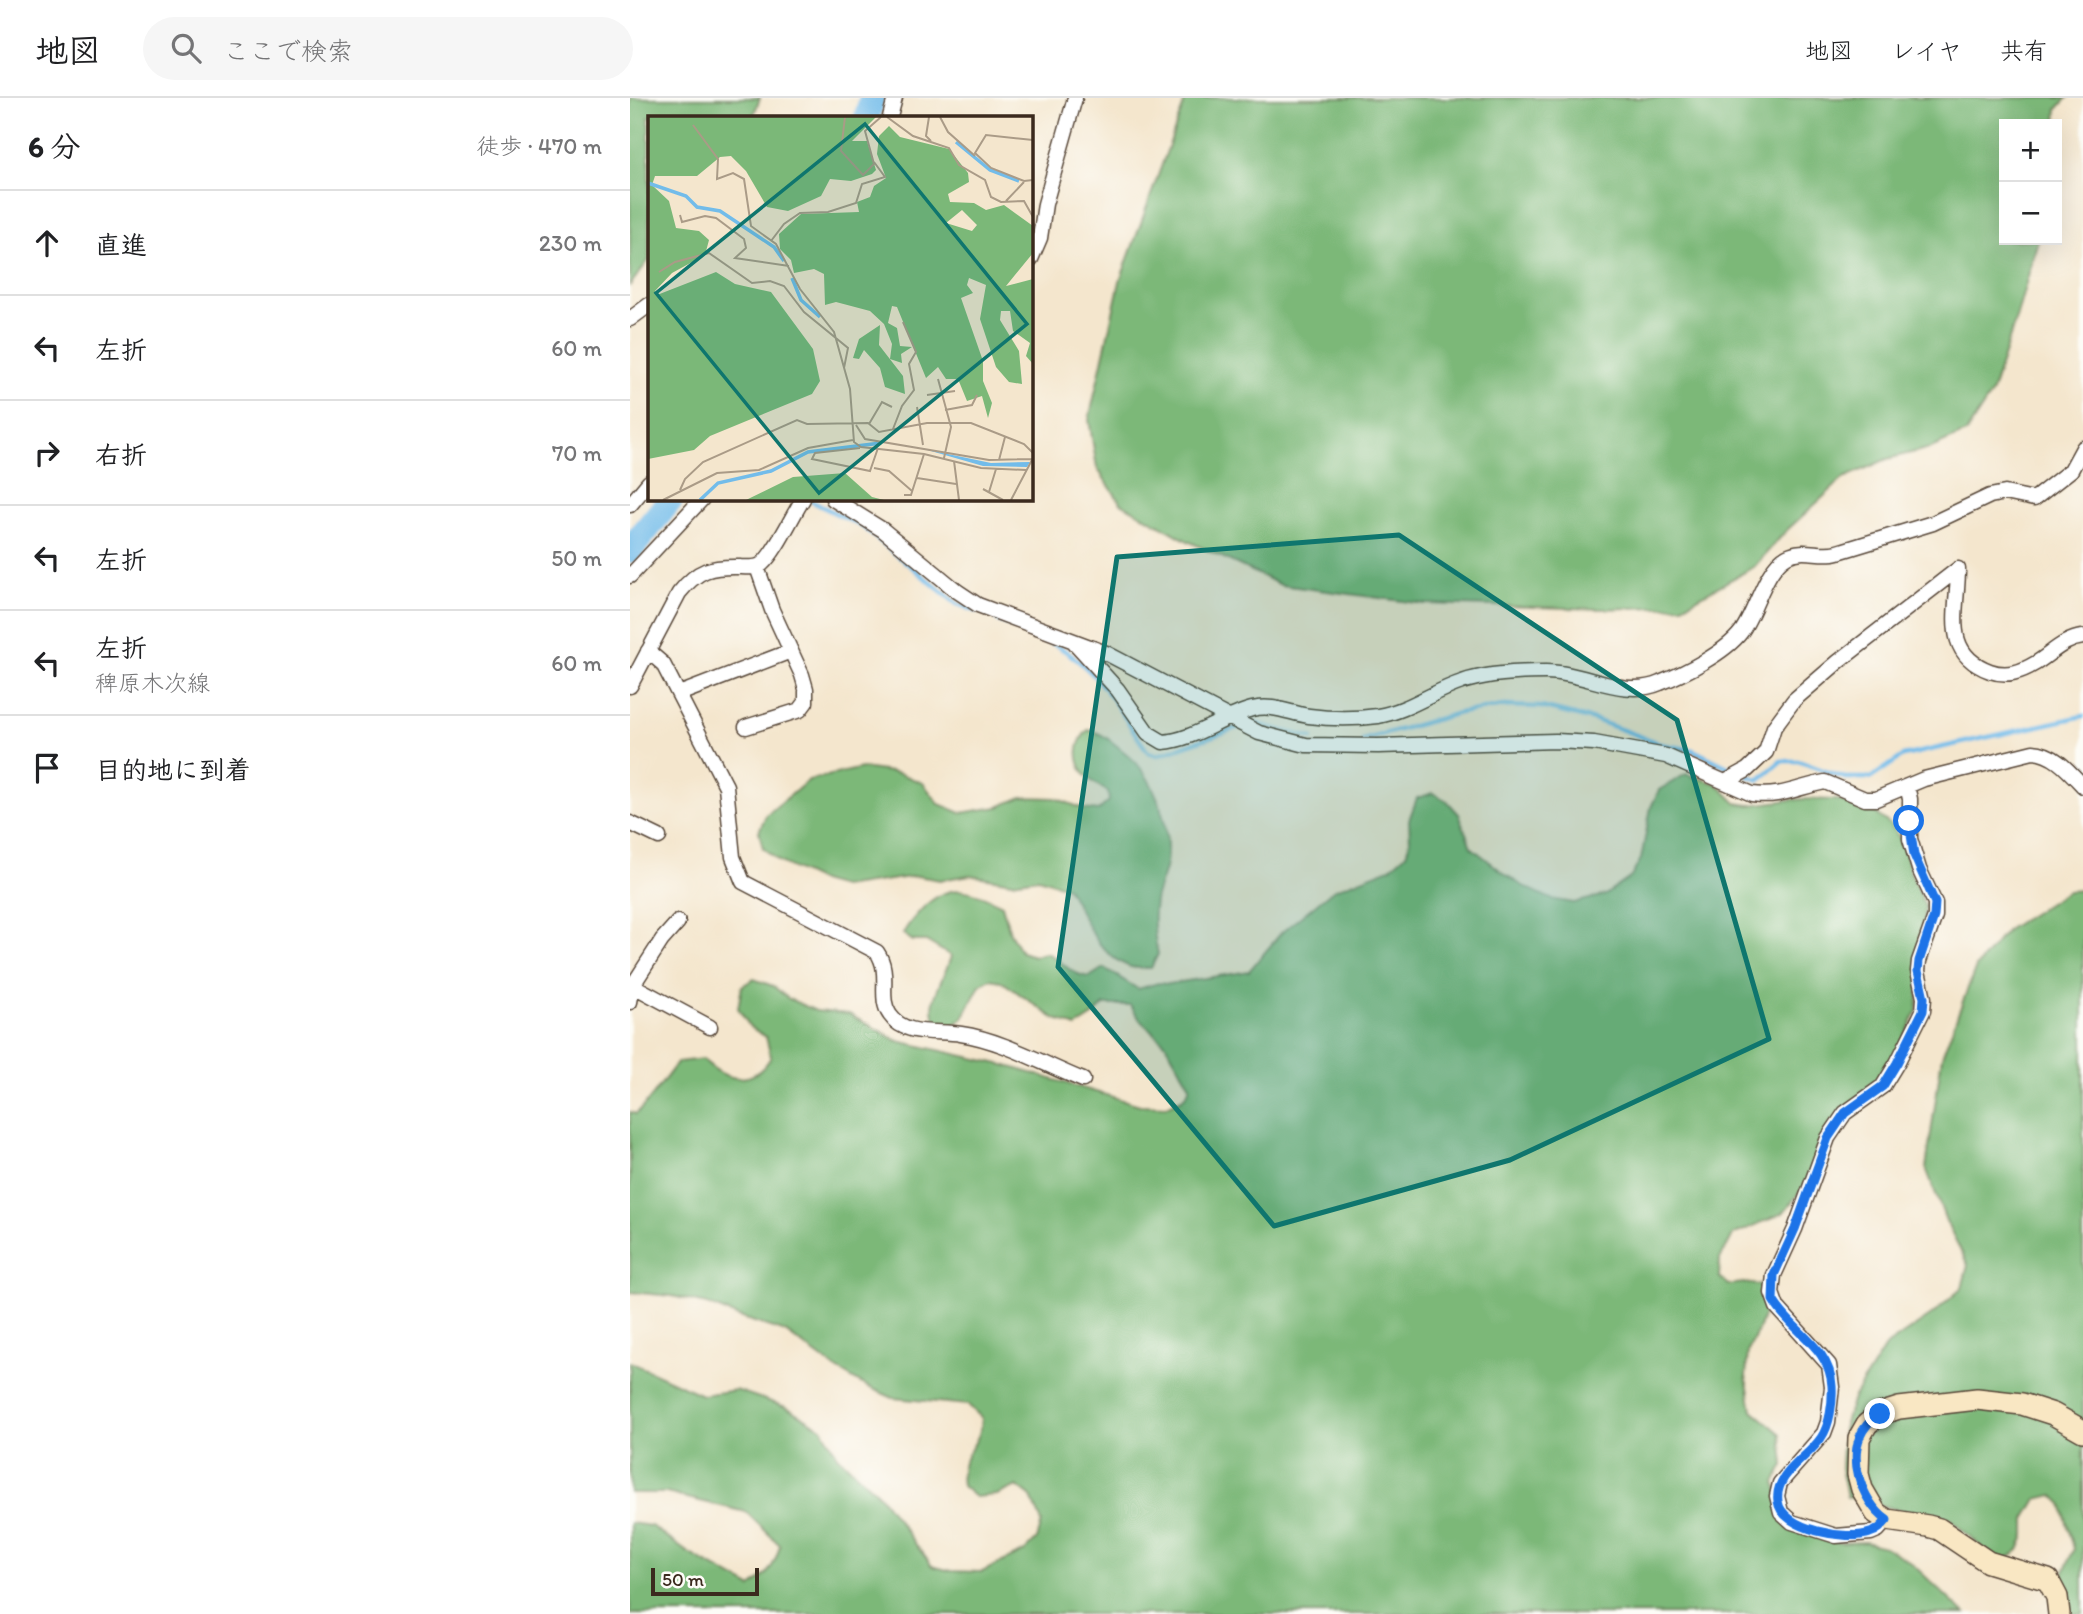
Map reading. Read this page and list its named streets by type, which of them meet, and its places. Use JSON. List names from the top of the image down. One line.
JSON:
{"scale_bar":"50 m","page":{"header":"地図","search":"ここで検索","nav":["地図","レイヤ","共有"],"heading":["6 分","徒歩 · 470 m"],"map_buttons":["+","−"],"list":[["直進","230 m"],["左折","60 m"],["右折","70 m"],["左折","50 m"],["左折","稗原木次線","60 m"],"目的地に到着"],"scale":"50 m"}}
